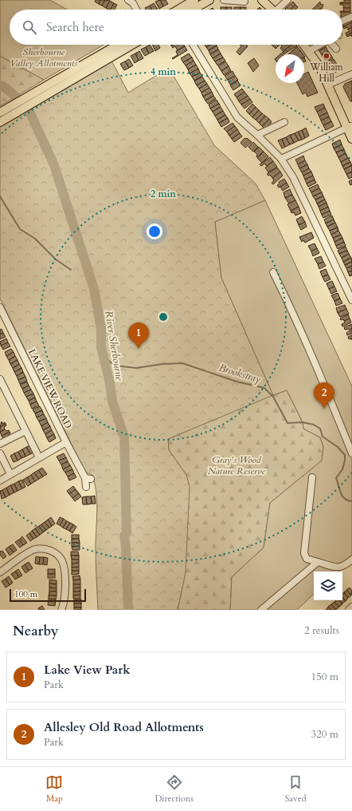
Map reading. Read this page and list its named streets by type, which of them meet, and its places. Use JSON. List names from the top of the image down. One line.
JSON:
{"streets":{"street":["LAKE VIEW ROAD"]},"water":["River Sherbourne","Brookstray"],"parks":["Sherbourne Valley Allotments","Gray's Wood Nature Reserve"],"places":["William Hill"],"scale_bar":"100 m","north":"bottom left","page":{"search":"Search here","pins":["1","2"],"scale":"100 m","heading":["Nearby","2 results"],"list":[{"mark":"1","name":"Lake View Park","note":"Park","value":"150 m"},{"mark":"2","name":"Allesley Old Road Allotments","note":"Park","value":"320 m"}],"nav":["Map","Directions","Saved"]},"rings":["4 min","2 min"]}
